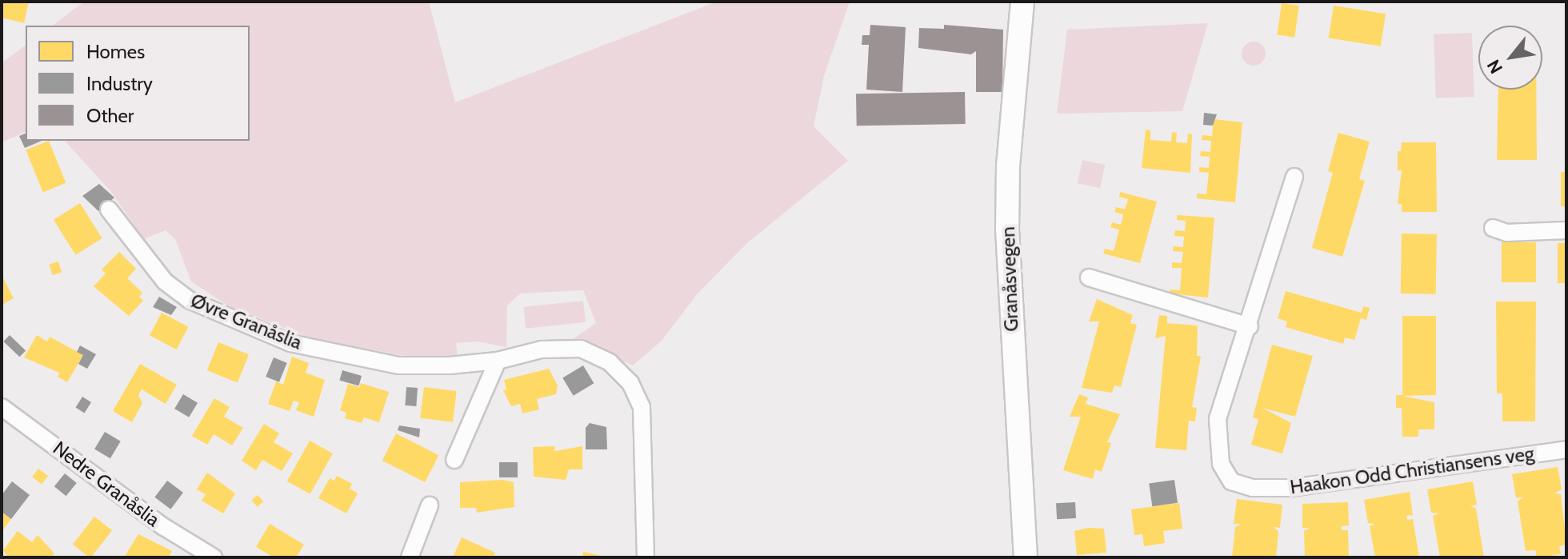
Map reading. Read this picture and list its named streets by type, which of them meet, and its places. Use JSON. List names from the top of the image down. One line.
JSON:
{"streets":{"street":["Granåsvegen","Øvre Granåslia","Haakon Odd Christiansens veg","Nedre Granåslia"]},"legend":["Homes","Industry","Other"],"north":"bottom left"}
